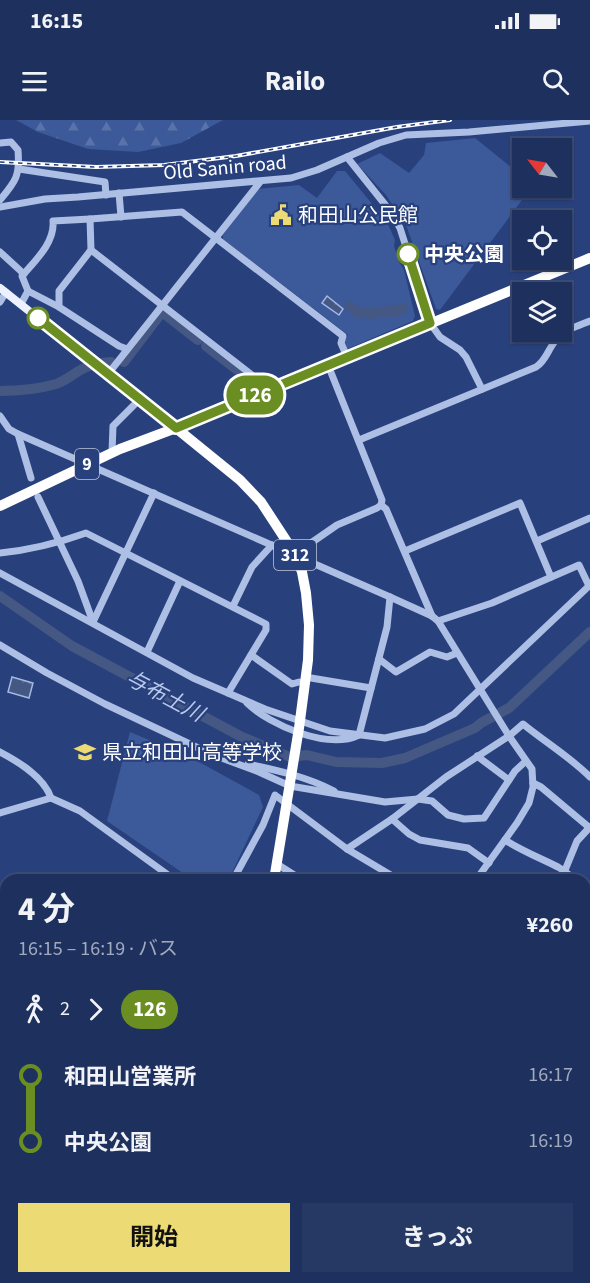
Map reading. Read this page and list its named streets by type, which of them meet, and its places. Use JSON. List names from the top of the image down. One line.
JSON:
{"streets":{"highway":["9","312"],"street":["Old Sanin road"]},"crossings":[["9","312"]],"water":["与布土川"],"places":{"public building":["和田山公民館"],"other":["中央公園"],"school or university":["県立和田山高等学校"]},"lines":["bus line 126"],"north":"top left","page":{"status":"16:15","header":"Railo","on_map":"126","heading":["4 分","16:15 – 16:19 · バス","¥260"],"legs":["2","126"],"list":[{"name":"和田山営業所","value":"16:17"},{"name":"中央公園","value":"16:19"}],"buttons":["開始","きっぷ"]}}
